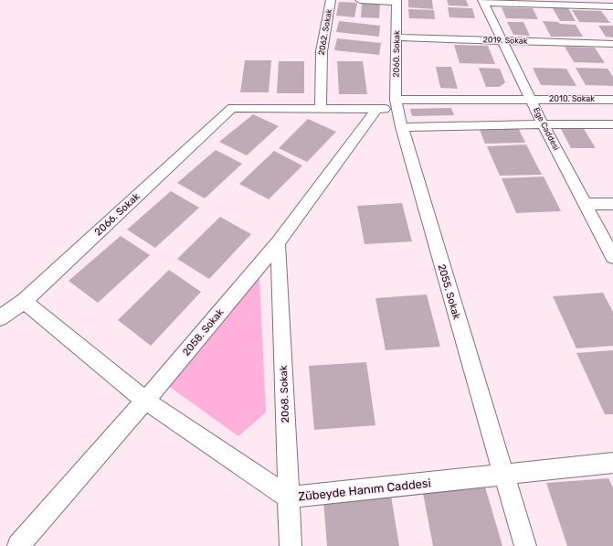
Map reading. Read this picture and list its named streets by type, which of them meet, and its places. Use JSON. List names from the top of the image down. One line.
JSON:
{"streets":{"street":["2062. Sokak","2019. Sokak","2060. Sokak","2010. Sokak","Ege Caddesi","2066. Sokak","2055. Sokak","2058. Sokak","2068. Sokak","Zübeyde Hanım Caddesi"]},"crossings":[["2062. Sokak","2010. Sokak"],["2019. Sokak","2060. Sokak"],["2019. Sokak","Ege Caddesi"],["2060. Sokak","2010. Sokak"],["2060. Sokak","2055. Sokak"],["2010. Sokak","Ege Caddesi"],["2010. Sokak","2066. Sokak"],["2010. Sokak","2055. Sokak"],["2010. Sokak","2058. Sokak"],["2066. Sokak","Zübeyde Hanım Caddesi"],["2055. Sokak","Zübeyde Hanım Caddesi"],["2058. Sokak","2068. Sokak"],["2058. Sokak","Zübeyde Hanım Caddesi"],["2068. Sokak","Zübeyde Hanım Caddesi"]]}
